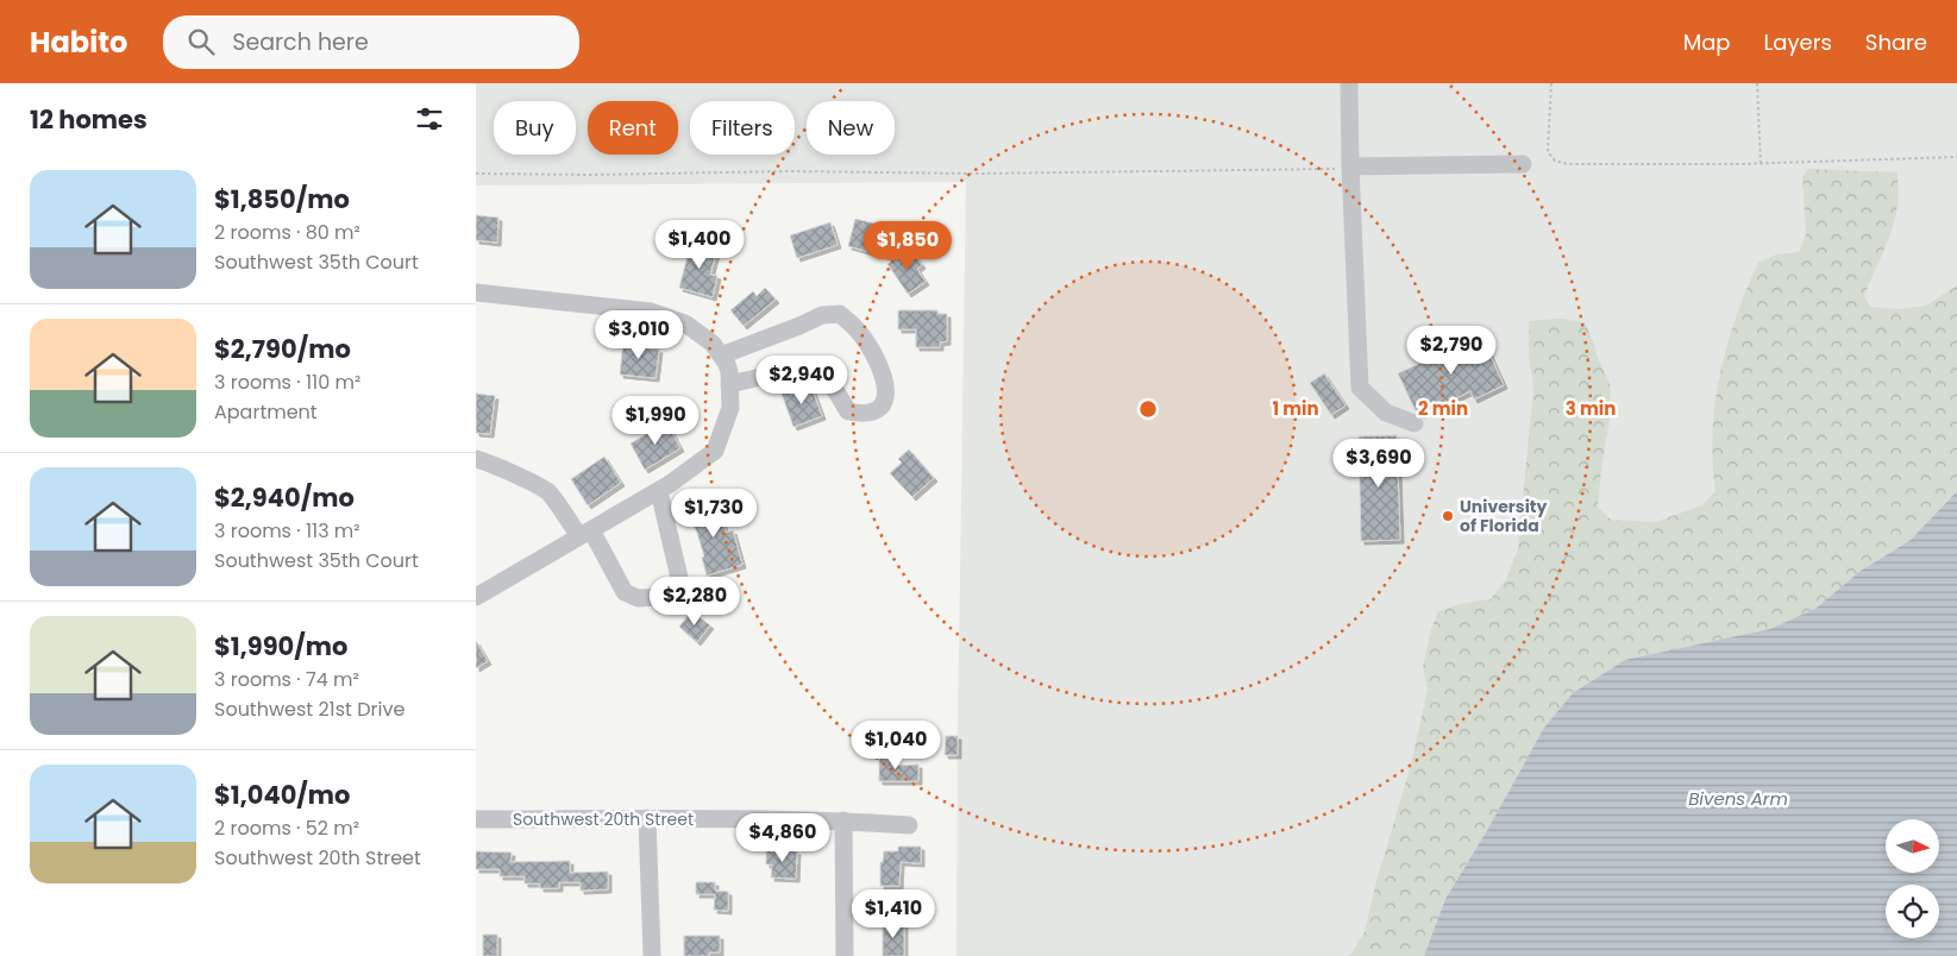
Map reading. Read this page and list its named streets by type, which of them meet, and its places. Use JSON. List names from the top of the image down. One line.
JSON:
{"streets":{"street":["Southwest 20th Street"]},"water":["Bivens Arm"],"places":["University of Florida"],"north":"right","page":{"header":"Habito","search":"Search here","nav":["Map","Layers","Share"],"heading":"12 homes","chip":["Buy","Rent","Filters","New"],"list":[{"name":"$1,850/mo","note":"2 rooms · 80 m² · Southwest 35th Court"},{"name":"$2,790/mo","note":"3 rooms · 110 m² · Apartment"},{"name":"$2,940/mo","note":"3 rooms · 113 m² · Southwest 35th Court"},{"name":"$1,990/mo","note":"3 rooms · 74 m² · Southwest 21st Drive"},{"name":"$1,040/mo","note":"2 rooms · 52 m² · Southwest 20th Street"}],"price":["$1,400","$1,850","$3,010","$2,790","$2,940","$1,990","$3,690","$1,730","$2,280","$1,040","$4,860","$1,410"]},"rings":["1 min","2 min","3 min"]}
